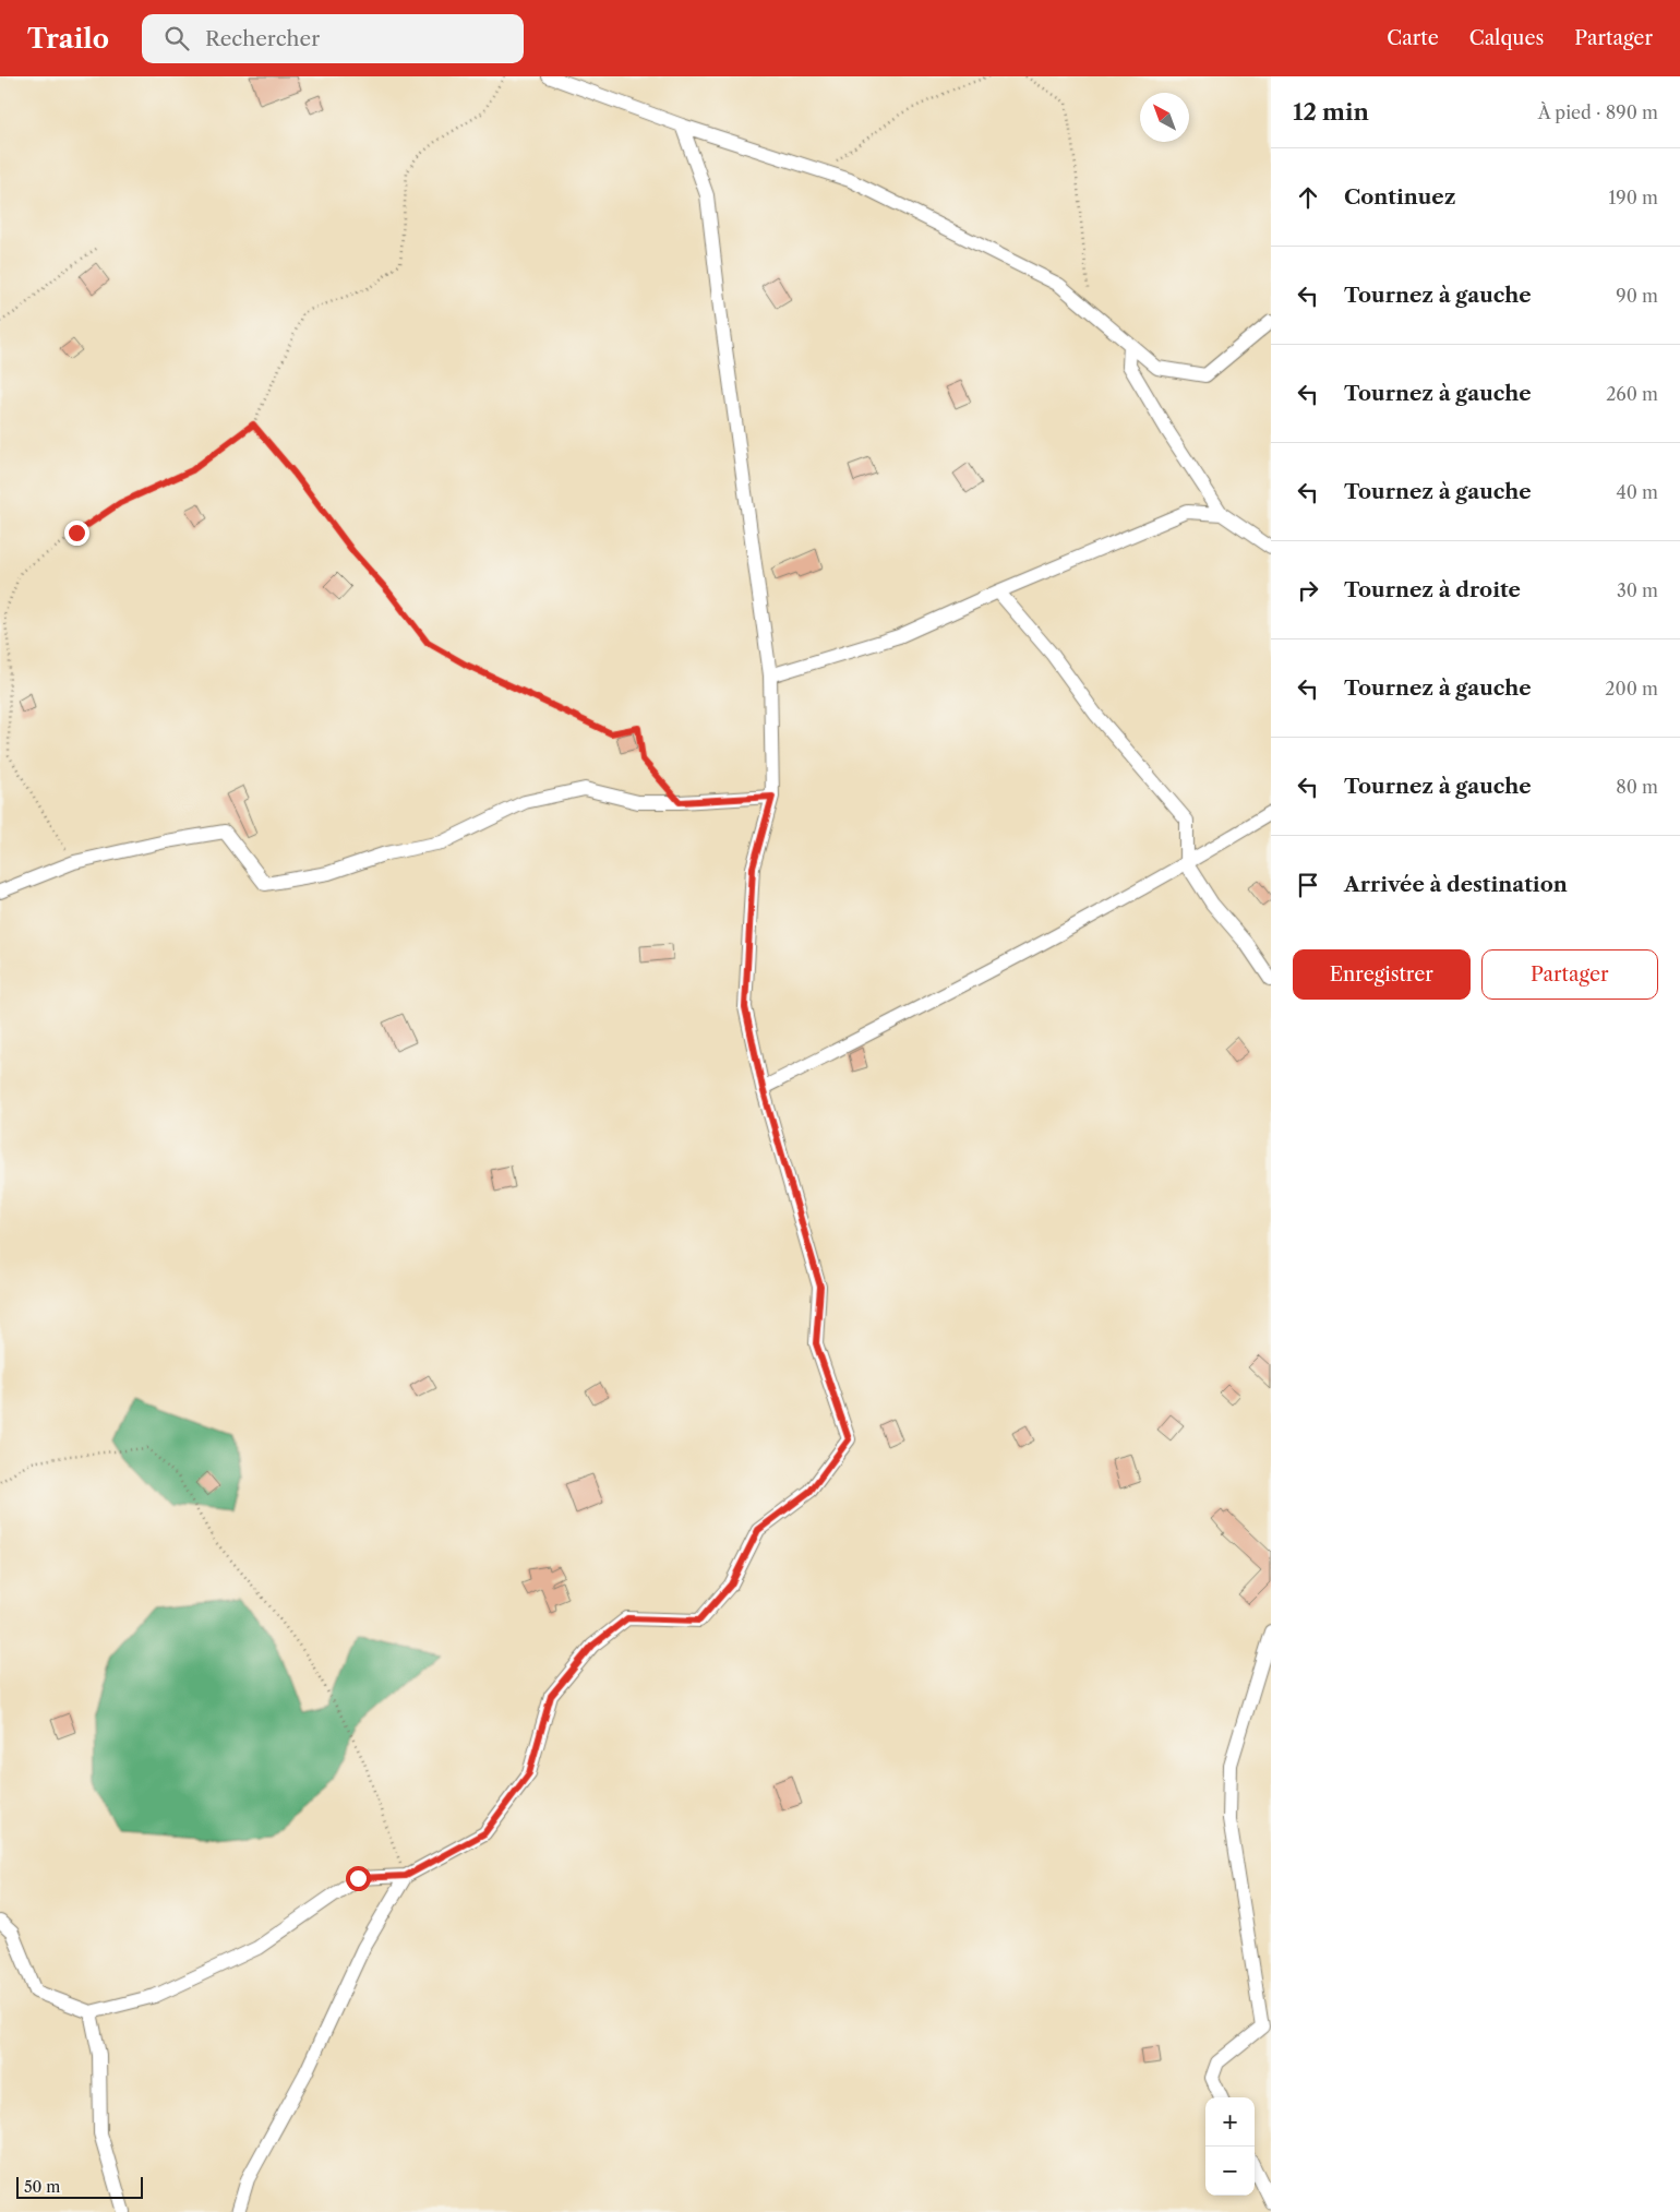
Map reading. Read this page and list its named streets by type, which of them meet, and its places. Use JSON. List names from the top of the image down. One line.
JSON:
{"scale_bar":"50 m","north":"top left","page":{"header":"Trailo","search":"Rechercher","nav":["Carte","Calques","Partager"],"heading":["12 min","À pied · 890 m"],"list":[["Continuez","190 m"],["Tournez à gauche","90 m"],["Tournez à gauche","260 m"],["Tournez à gauche","40 m"],["Tournez à droite","30 m"],["Tournez à gauche","200 m"],["Tournez à gauche","80 m"],"Arrivée à destination"],"buttons":["Enregistrer","Partager"],"map_buttons":["+","−"],"scale":"50 m"}}
